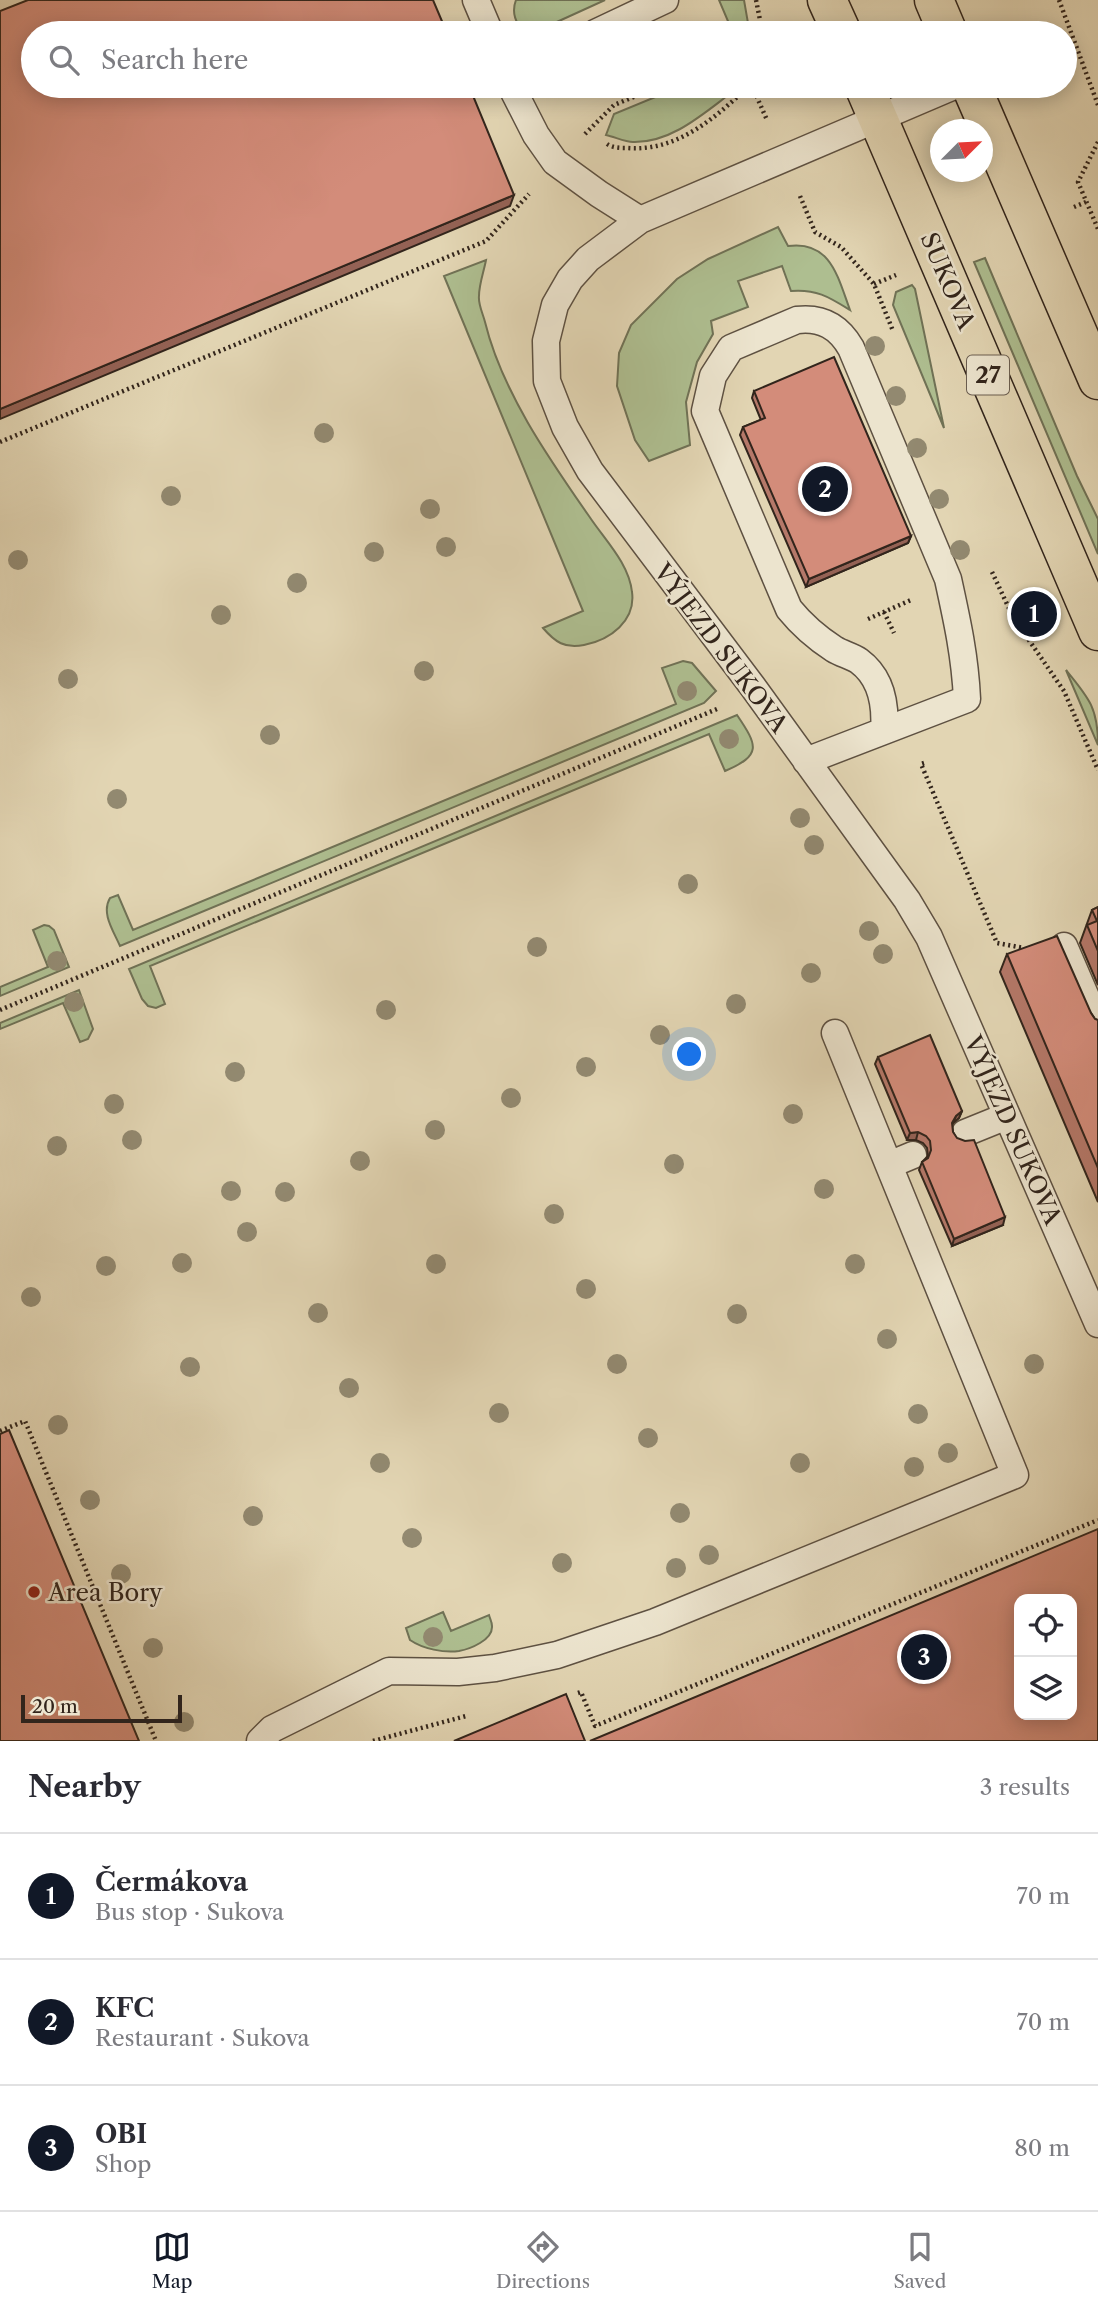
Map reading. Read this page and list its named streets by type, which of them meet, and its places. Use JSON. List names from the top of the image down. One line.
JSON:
{"streets":{"main road":["SUKOVA","27"],"lane":["VÝJEZD SUKOVA"]},"crossings":[["SUKOVA","VÝJEZD SUKOVA"]],"places":["Area Bory"],"scale_bar":"20 m","north":"top right","page":{"search":"Search here","pins":["2","1","3"],"scale":"20 m","heading":["Nearby","3 results"],"list":[{"mark":"1","name":"Čermákova","note":"Bus stop · Sukova","value":"70 m"},{"mark":"2","name":"KFC","note":"Restaurant · Sukova","value":"70 m"},{"mark":"3","name":"OBI","note":"Shop","value":"80 m"}],"nav":["Map","Directions","Saved"]}}
